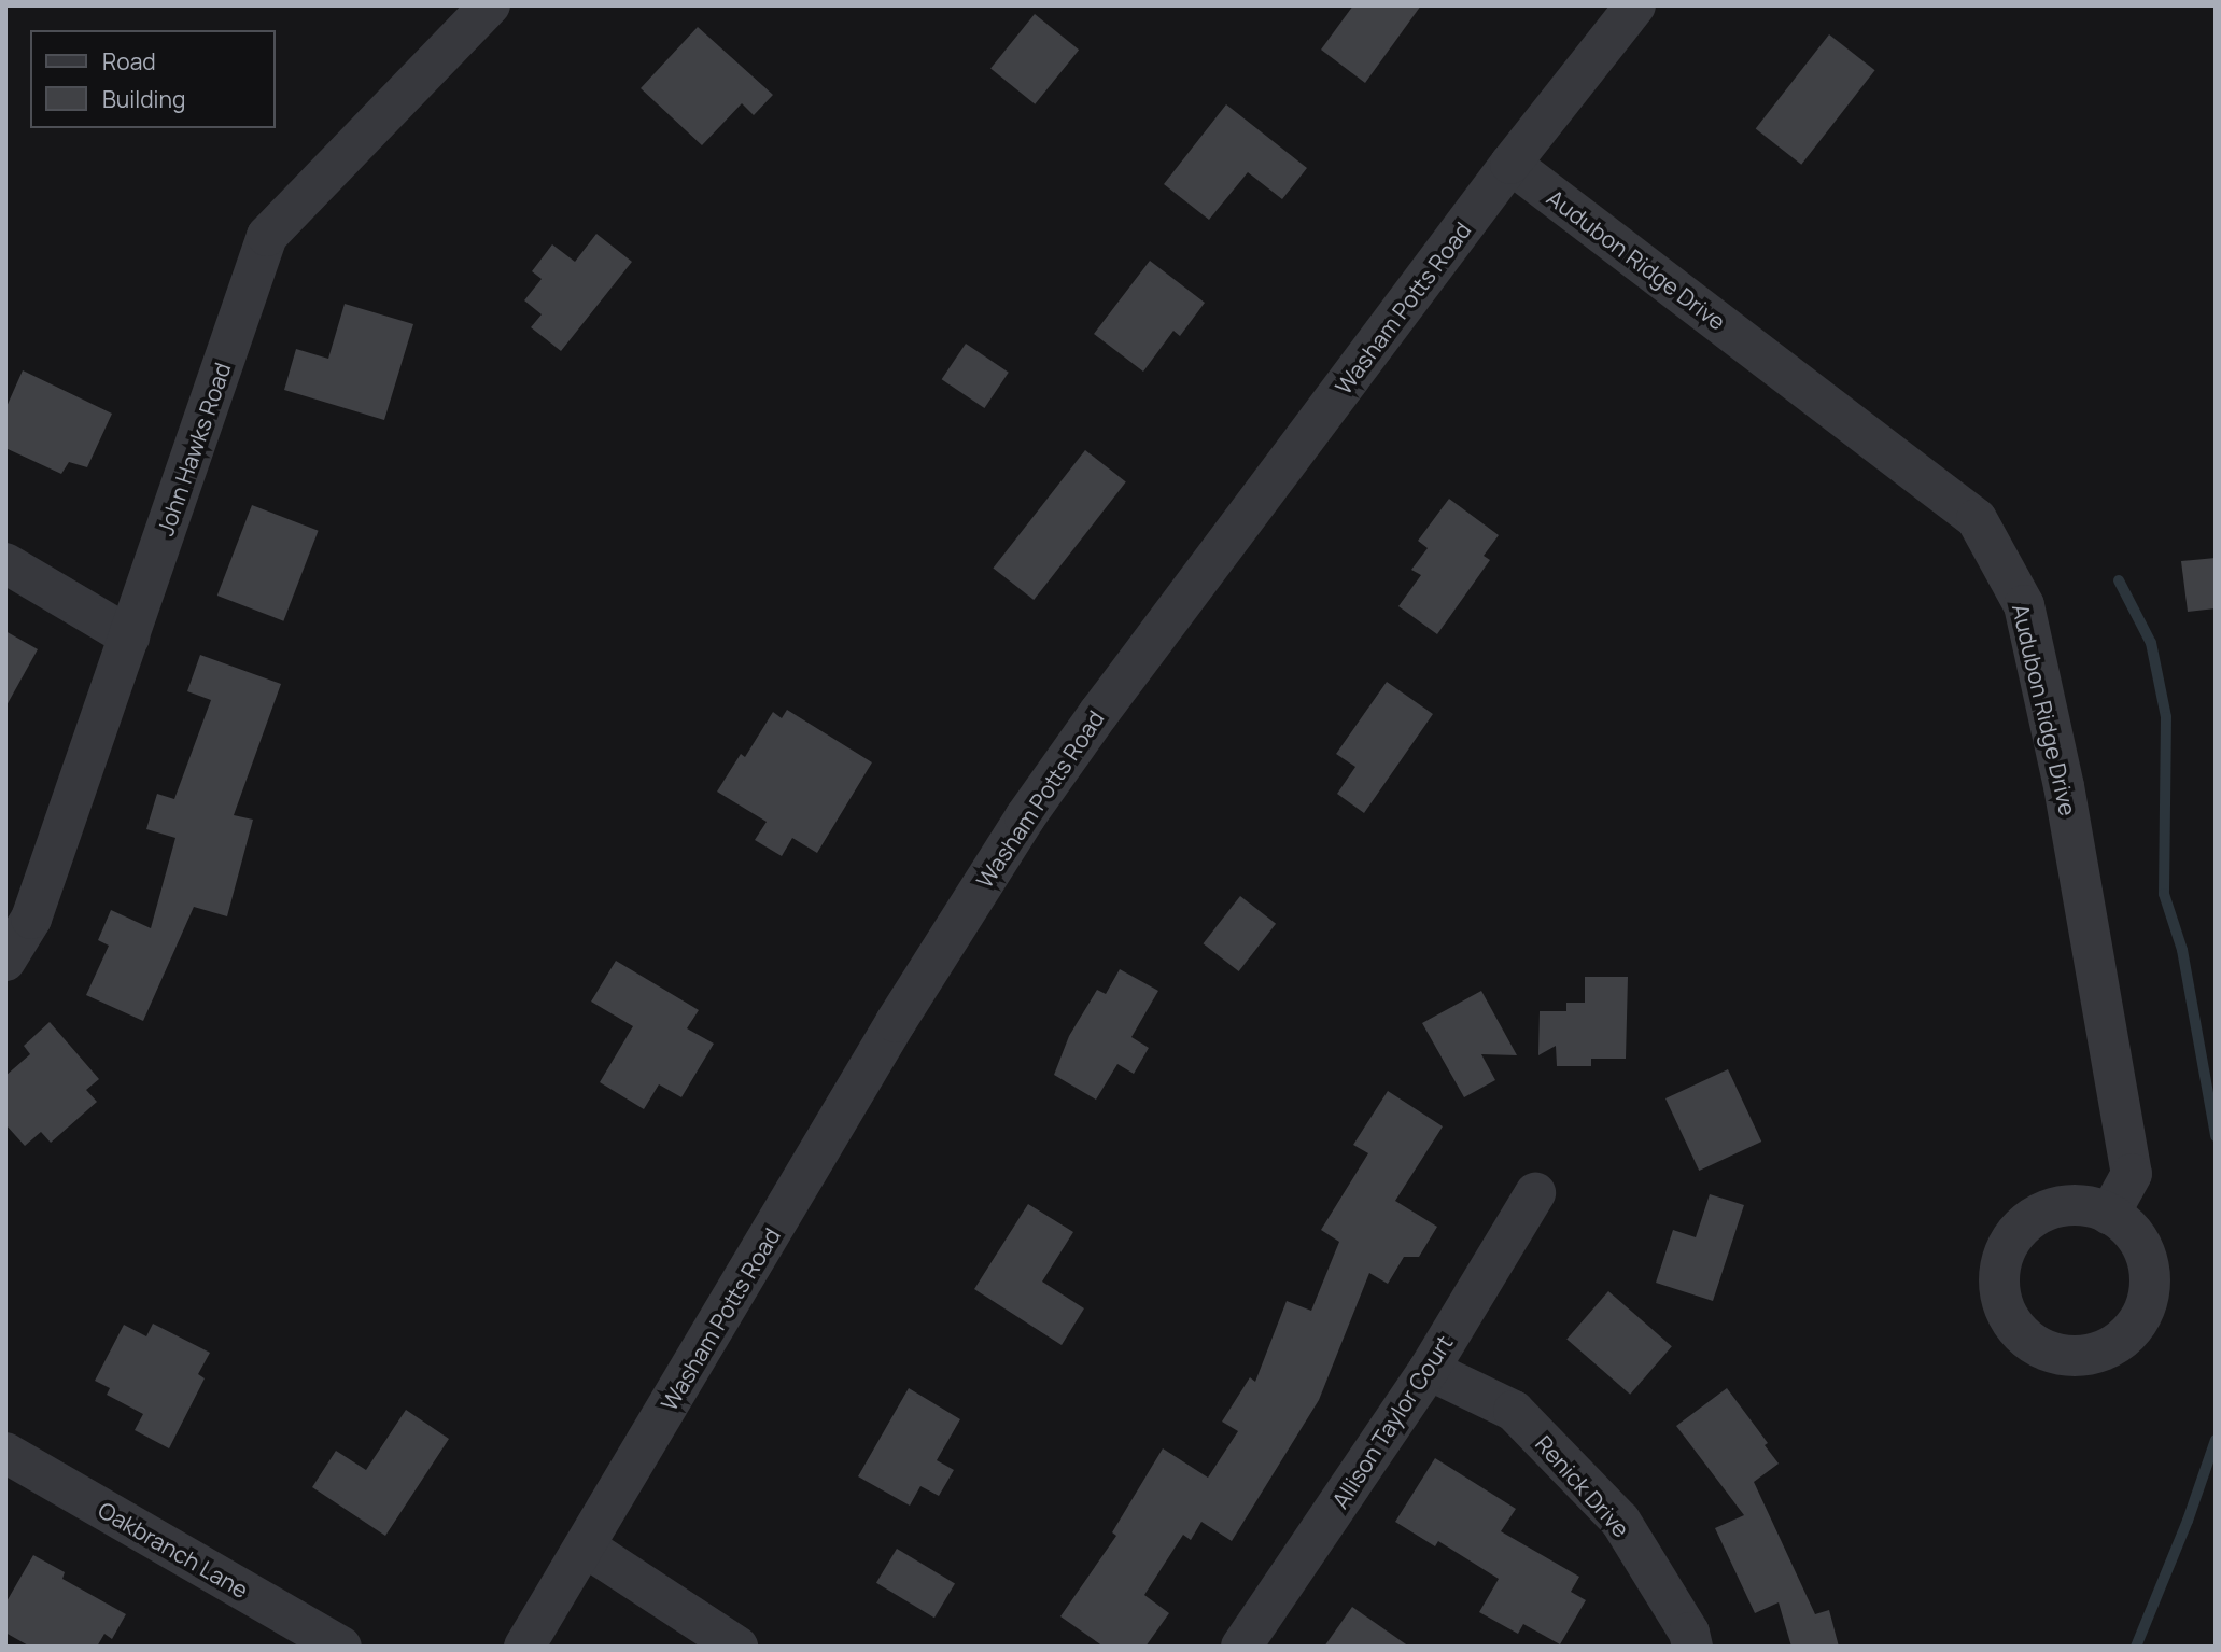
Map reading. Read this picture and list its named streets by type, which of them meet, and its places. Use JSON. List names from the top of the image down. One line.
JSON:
{"streets":{"street":["Audubon Ridge Drive","Washam Potts Road","John Hawks Road","Allison Taylor Court","Renick Drive","Oakbranch Lane"]},"crossings":[["Audubon Ridge Drive","Washam Potts Road"],["Allison Taylor Court","Renick Drive"]],"legend":["Road","Building"]}
